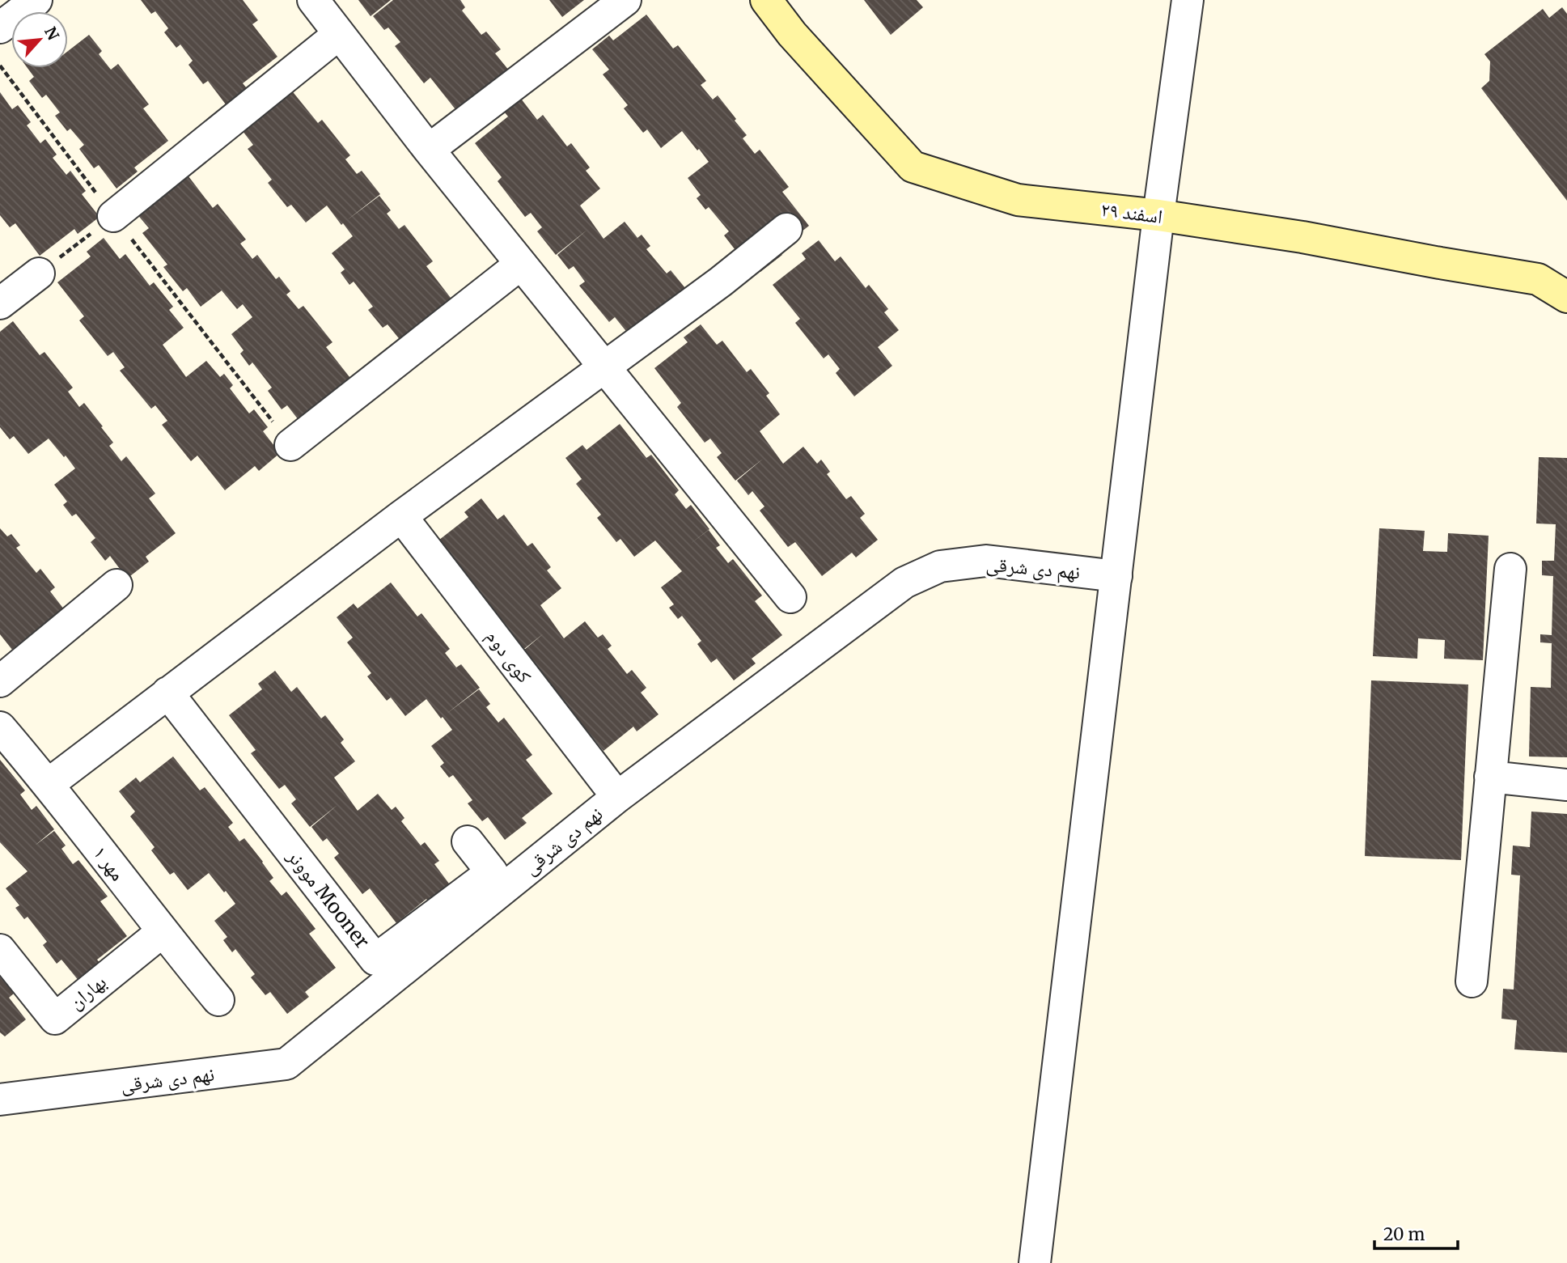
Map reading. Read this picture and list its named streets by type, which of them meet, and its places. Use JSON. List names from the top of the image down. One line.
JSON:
{"streets":{"main road":["۲۹ اسفند"],"street":["نهم دی شرقی","کوی دوم","مهر ۱","موونر Mooner","بهاران"]},"crossings":[["نهم دی شرقی","کوی دوم"],["مهر ۱","بهاران"]],"scale_bar":"20 m","north":"top right"}
